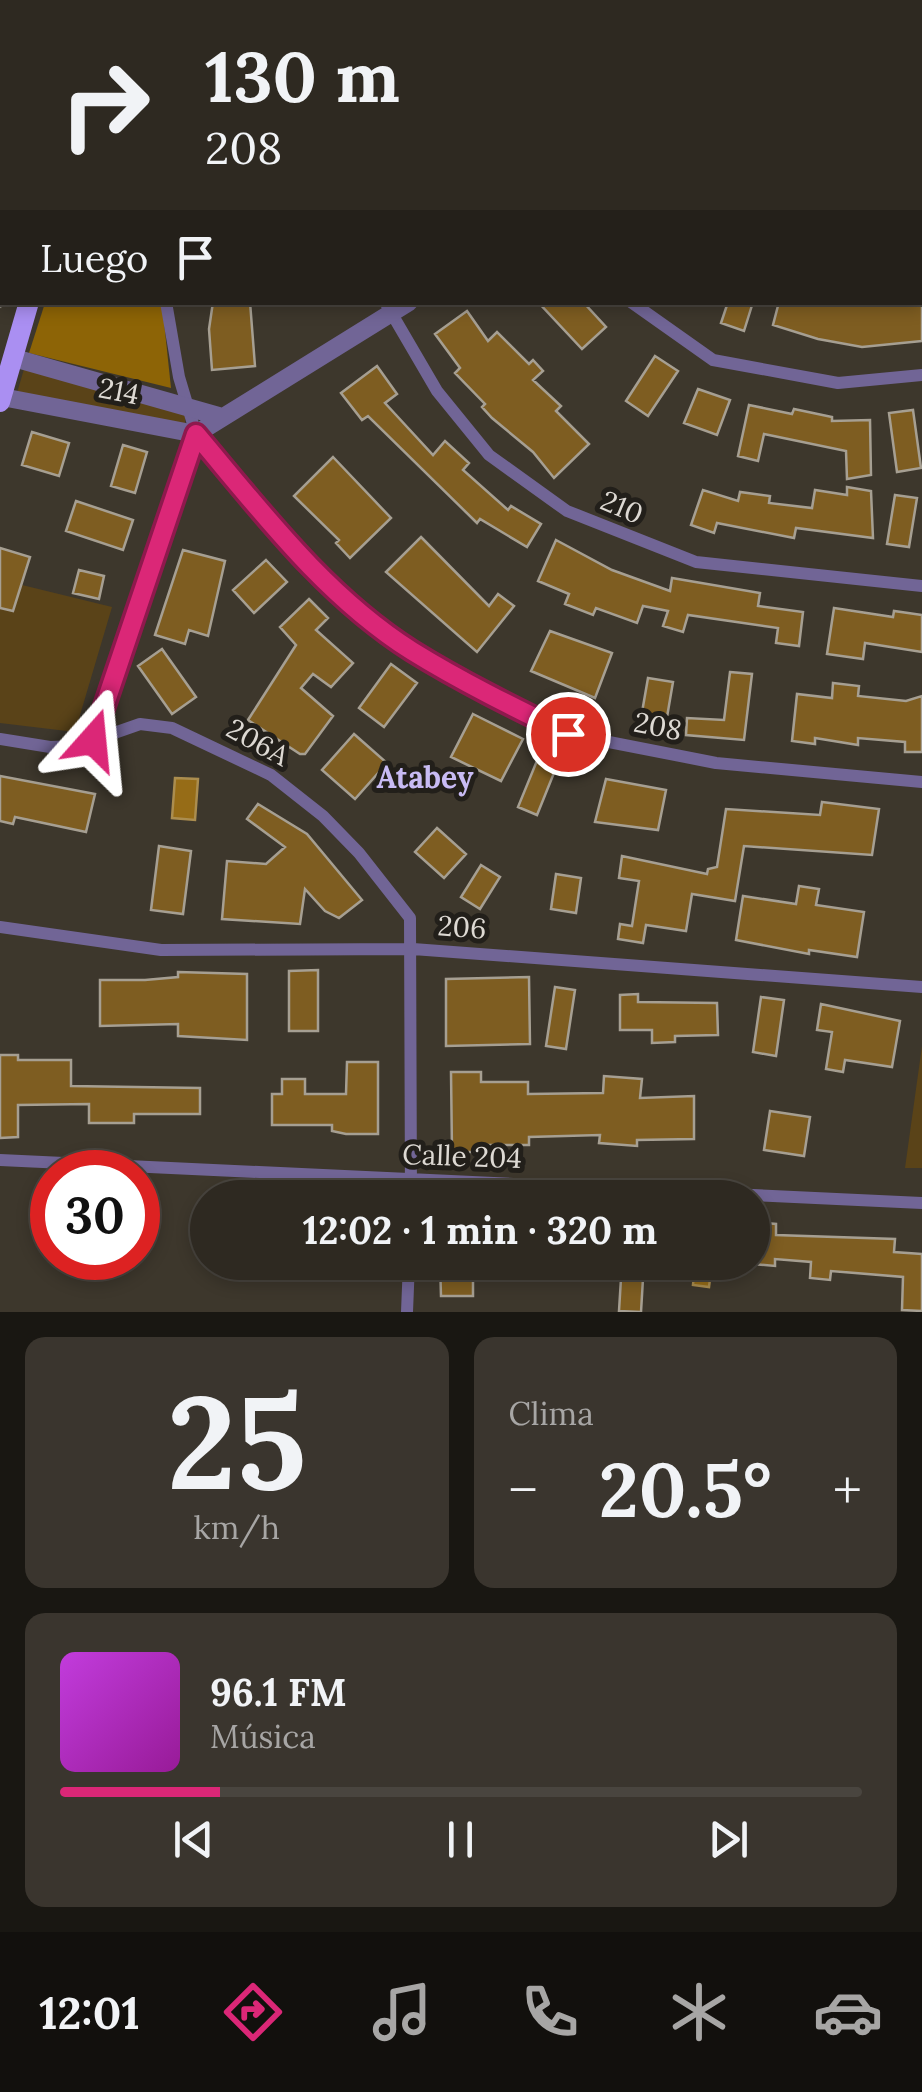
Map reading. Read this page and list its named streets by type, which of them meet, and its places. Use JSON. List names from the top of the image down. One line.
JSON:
{"streets":{"street":["214","210","208","206A","206","Calle 204"]},"crossings":[["214","208"],["206A","206"],["206A","Calle 204"]],"districts":["Atabey"],"page":{"turn":["130 m","208"],"then":"Luego","limit":"30","trip":"12:02 · 1 min · 320 m","tile":[["25","km/h"],"Clima"],"heat":["−","20.5°","+"],"song":["96.1 FM","Música"],"tabs":"12:01"}}
